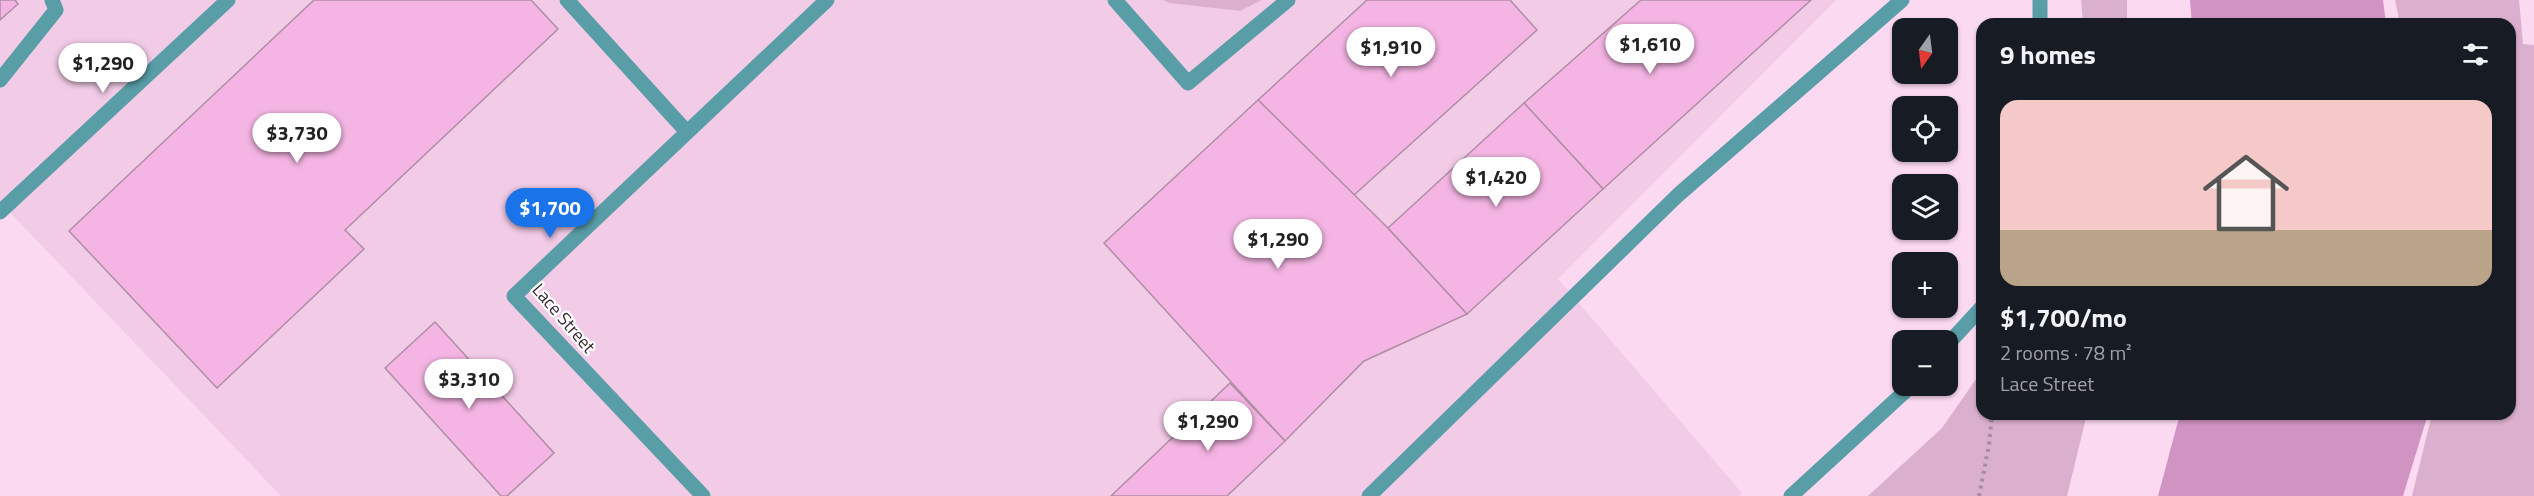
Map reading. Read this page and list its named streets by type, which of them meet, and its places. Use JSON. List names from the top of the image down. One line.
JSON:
{"streets":{"street":["Lace Street"]},"north":"bottom","page":{"map_buttons":["+","−"],"heading":"9 homes","price":["$1,610","$1,910","$1,290","$3,730","$1,420","$1,700","$1,290","$3,310","$1,290"],"list":[{"name":"$1,700/mo","note":"2 rooms · 78 m² · Lace Street"}]}}
